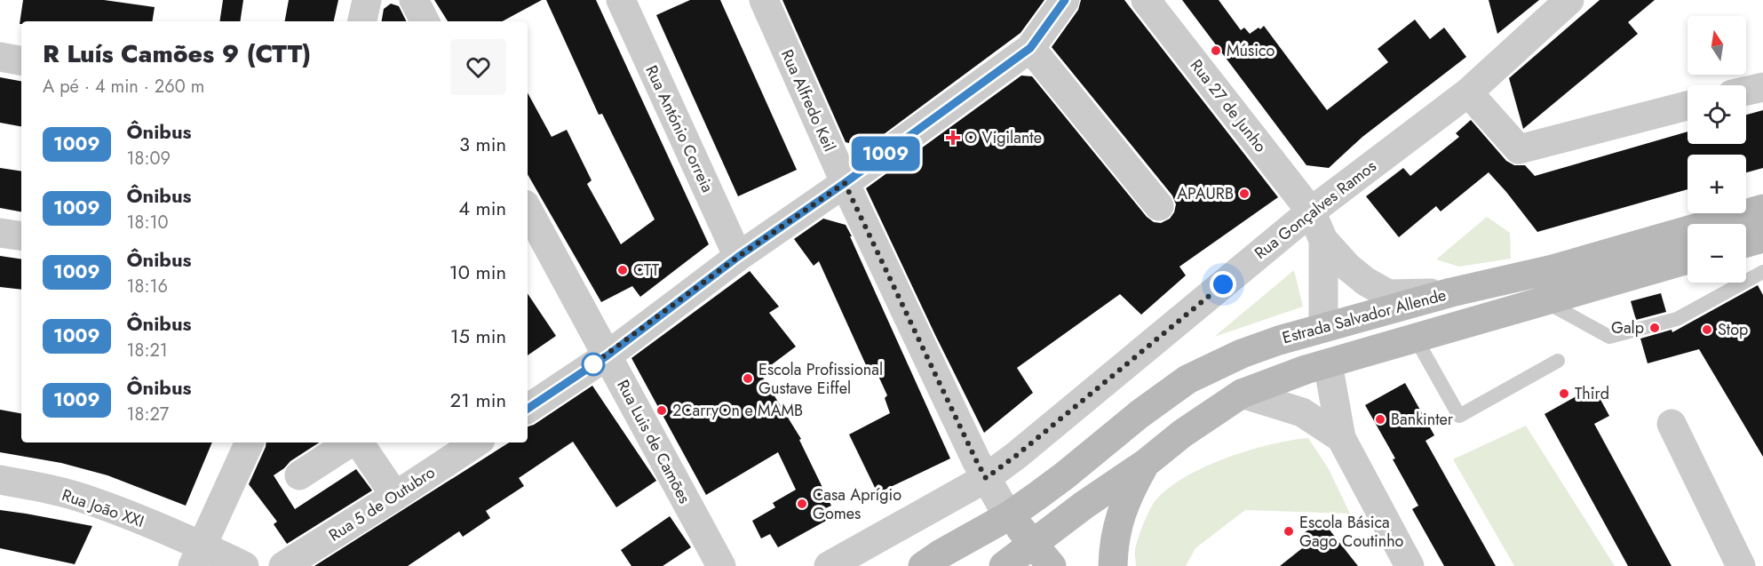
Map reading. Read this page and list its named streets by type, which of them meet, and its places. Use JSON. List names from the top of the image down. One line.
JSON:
{"streets":{"main road":["Estrada Salvador Allende"],"street":["Rua Alfredo Keil","Rua 27 de Junho","Rua António Correia","Rua Gonçalves Ramos","Rua Luis de Camões","Rua 5 de Outubro","Rua João XXI"]},"crossings":[["Rua Alfredo Keil","Rua Gonçalves Ramos"],["Rua Alfredo Keil","Estrada Salvador Allende"],["Rua 27 de Junho","Rua Gonçalves Ramos"]],"places":{"other":["Músico","APAURB","CTT","Galp","Stop","Escola Profissional Gustave Eiffel","Third","2CarryOn e MAMB","Bankinter","Casa Aprígio Gomes","Escola Básica Gago Coutinho"],"health":["O Vigilante"]},"lines":["bus line 1009"],"north":"top","page":{"on_map":"1009","map_buttons":["+","−"],"heading":["R Luís Camões 9 (CTT)","A pé · 4 min · 260 m"],"list":[{"mark":"1009","name":"Ônibus","note":"18:09","value":"3 min"},{"mark":"1009","name":"Ônibus","note":"18:10","value":"4 min"},{"mark":"1009","name":"Ônibus","note":"18:16","value":"10 min"},{"mark":"1009","name":"Ônibus","note":"18:21","value":"15 min"},{"mark":"1009","name":"Ônibus","note":"18:27","value":"21 min"}]}}
